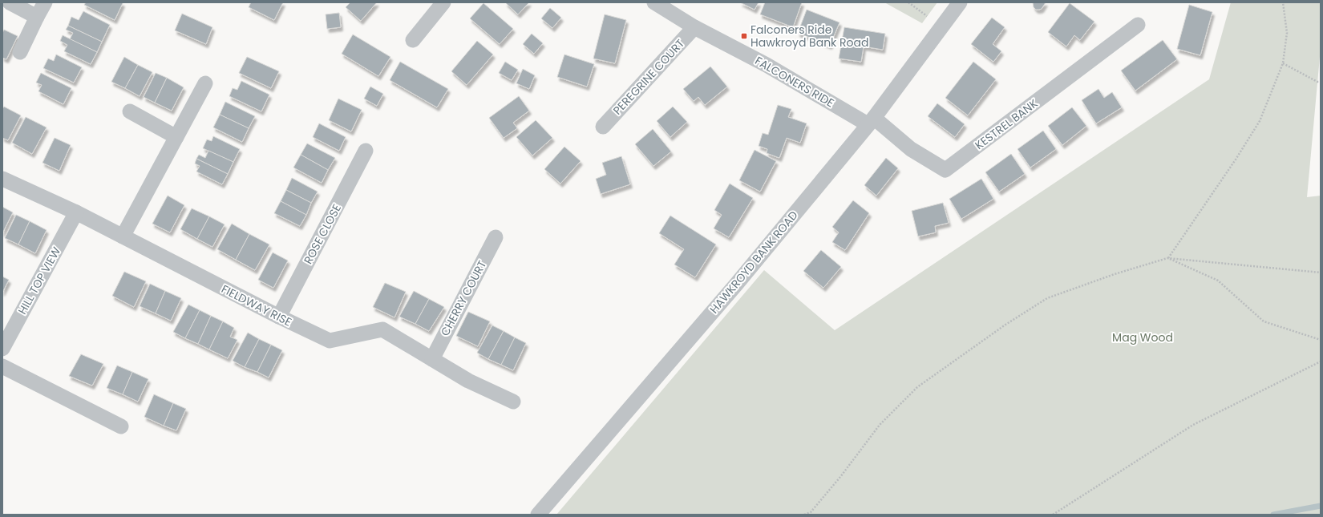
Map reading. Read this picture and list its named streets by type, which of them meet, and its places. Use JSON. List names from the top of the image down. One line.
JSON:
{"streets":{"street":["PEREGRINE COURT","FALCONERS RIDE","KESTREL BANK","ROSE CLOSE","HAWKROYD BANK ROAD","HILL TOP VIEW","CHERRY COURT","FIELDWAY RISE"]},"crossings":[["PEREGRINE COURT","FALCONERS RIDE"],["FALCONERS RIDE","KESTREL BANK"],["FALCONERS RIDE","HAWKROYD BANK ROAD"],["KESTREL BANK","HAWKROYD BANK ROAD"],["ROSE CLOSE","FIELDWAY RISE"],["HILL TOP VIEW","FIELDWAY RISE"],["CHERRY COURT","FIELDWAY RISE"]],"parks":["Mag Wood"],"places":{"transit":["Falconers Ride Hawkroyd Bank Road"]}}
